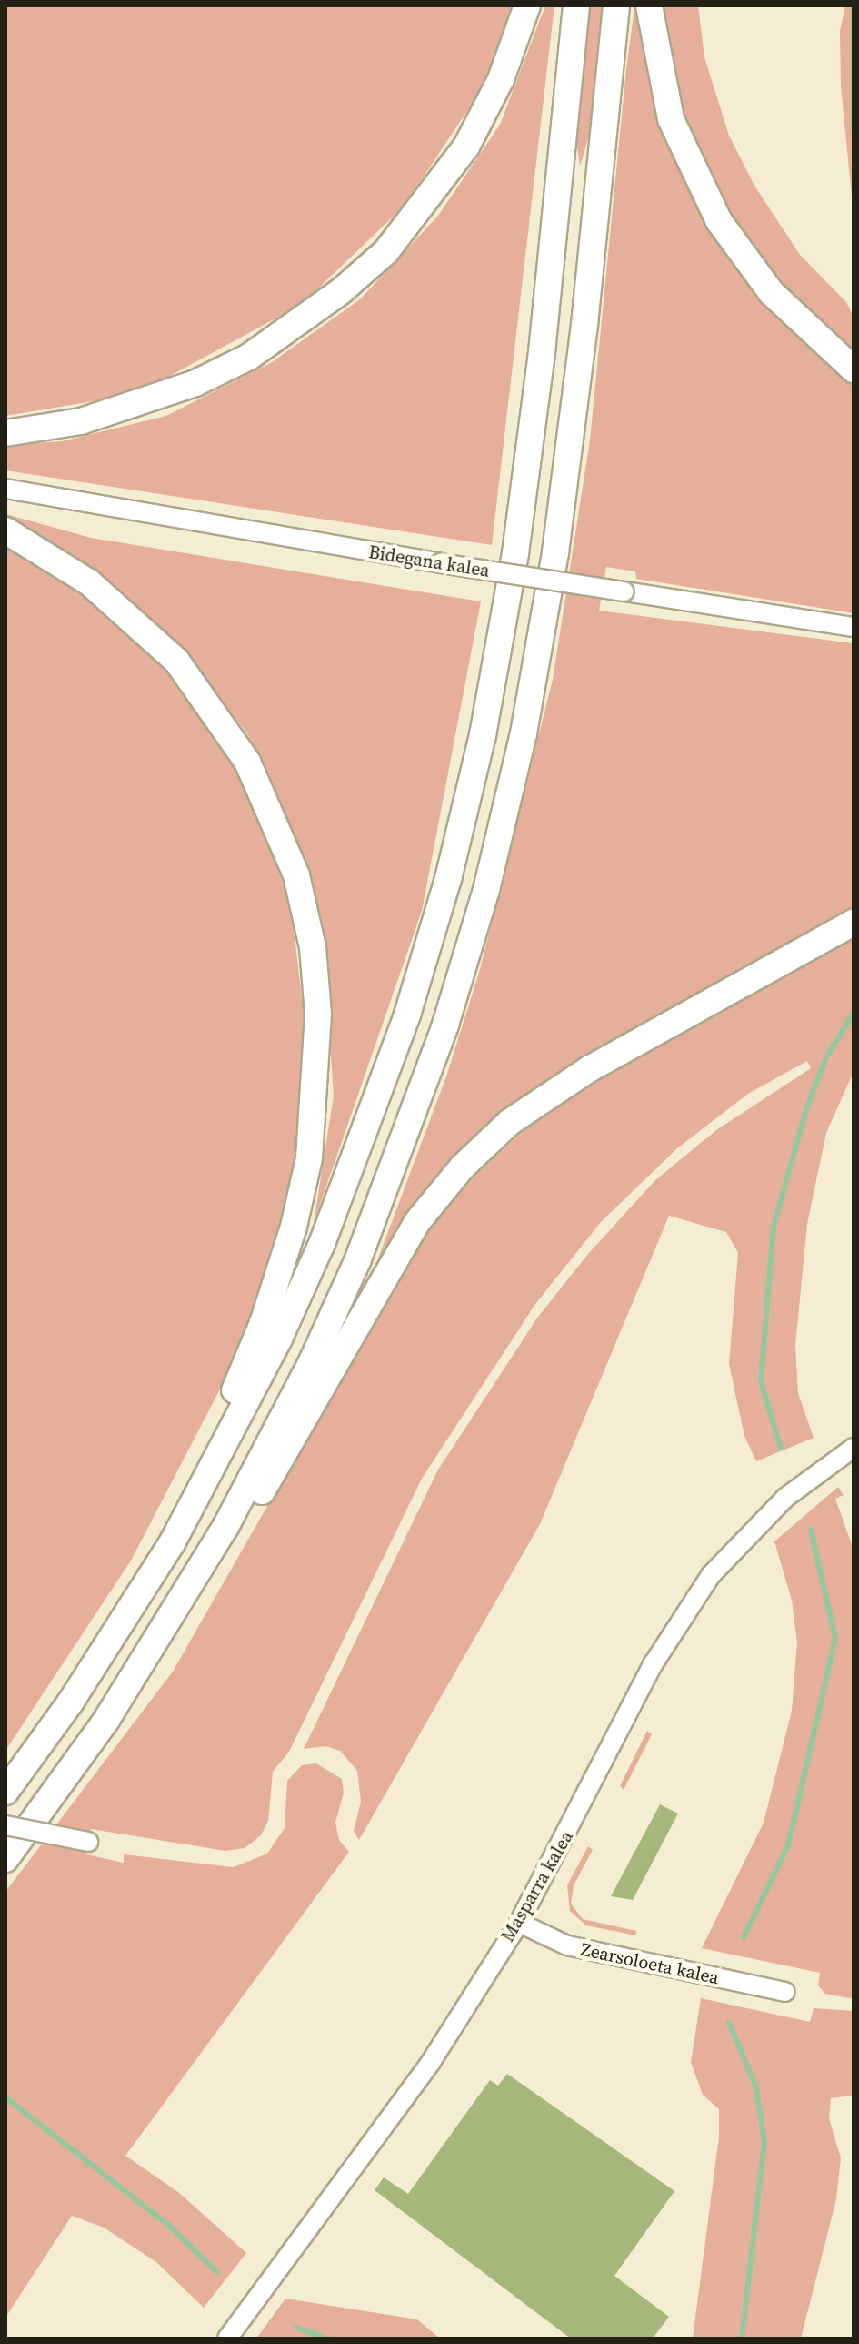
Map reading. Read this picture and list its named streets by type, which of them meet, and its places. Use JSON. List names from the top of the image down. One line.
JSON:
{"streets":{"street":["Bidegana kalea","Masparra kalea","Zearsoloeta kalea"]},"crossings":[["Masparra kalea","Zearsoloeta kalea"]]}
